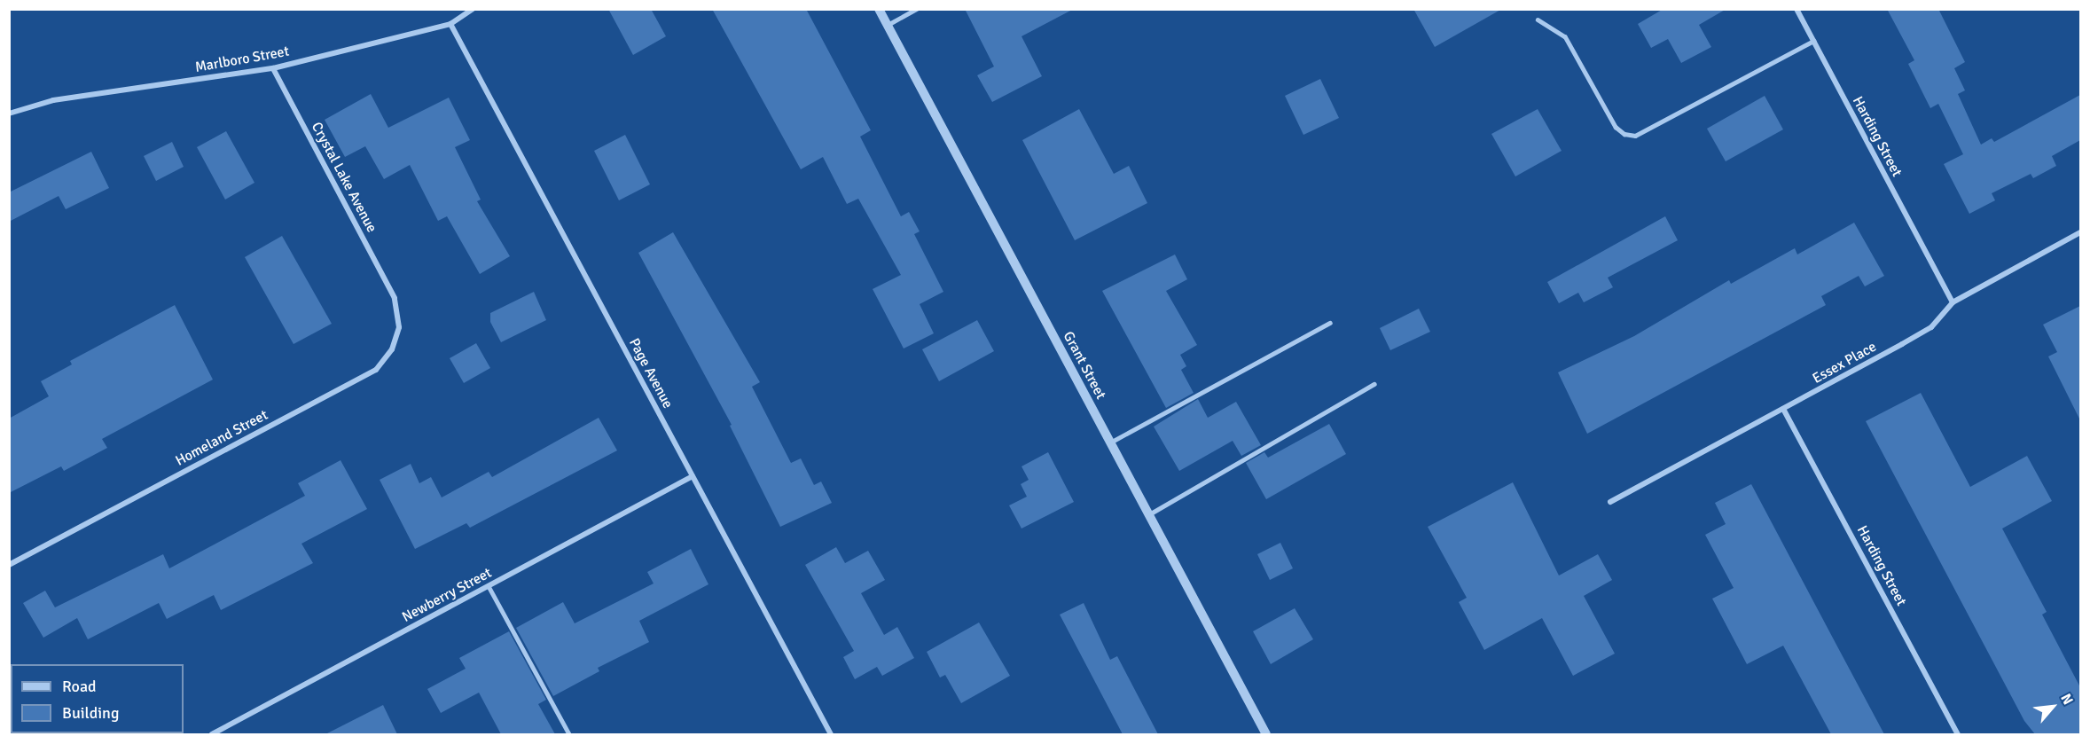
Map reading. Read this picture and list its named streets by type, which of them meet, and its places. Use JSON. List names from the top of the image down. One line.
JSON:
{"streets":{"street":["Marlboro Street","Harding Street","Crystal Lake Avenue","Essex Place","Grant Street","Page Avenue","Homeland Street","Newberry Street"]},"crossings":[["Marlboro Street","Crystal Lake Avenue"],["Marlboro Street","Page Avenue"],["Harding Street","Essex Place"],["Crystal Lake Avenue","Homeland Street"],["Page Avenue","Newberry Street"]],"legend":["Road","Building"],"north":"top right"}
